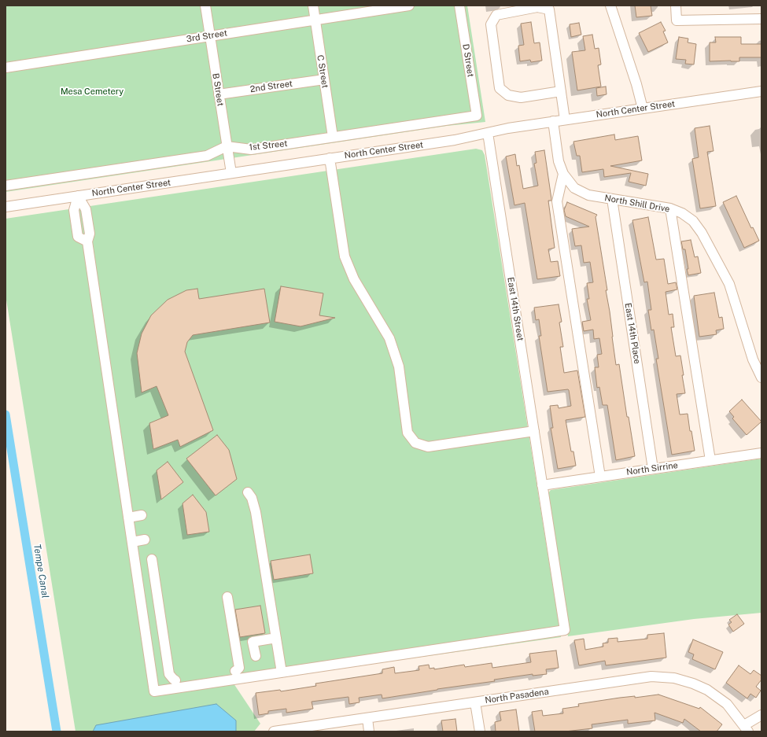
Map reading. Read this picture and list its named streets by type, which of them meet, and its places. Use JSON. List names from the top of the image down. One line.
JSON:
{"streets":{"street":["3rd Street","D Street","C Street","2nd Street","B Street","North Center Street","1st Street","North Shill Drive","East 14th Street","East 14th Place","North Sirrine","North Pasadena"]},"crossings":[["3rd Street","C Street"],["3rd Street","B Street"],["D Street","1st Street"],["C Street","2nd Street"],["C Street","1st Street"],["2nd Street","B Street"],["B Street","North Center Street"],["B Street","1st Street"],["North Center Street","North Shill Drive"],["North Center Street","East 14th Street"],["North Shill Drive","East 14th Place"],["East 14th Street","North Sirrine"],["East 14th Place","North Sirrine"]],"water":["Tempe Canal"],"parks":["Mesa Cemetery"]}
